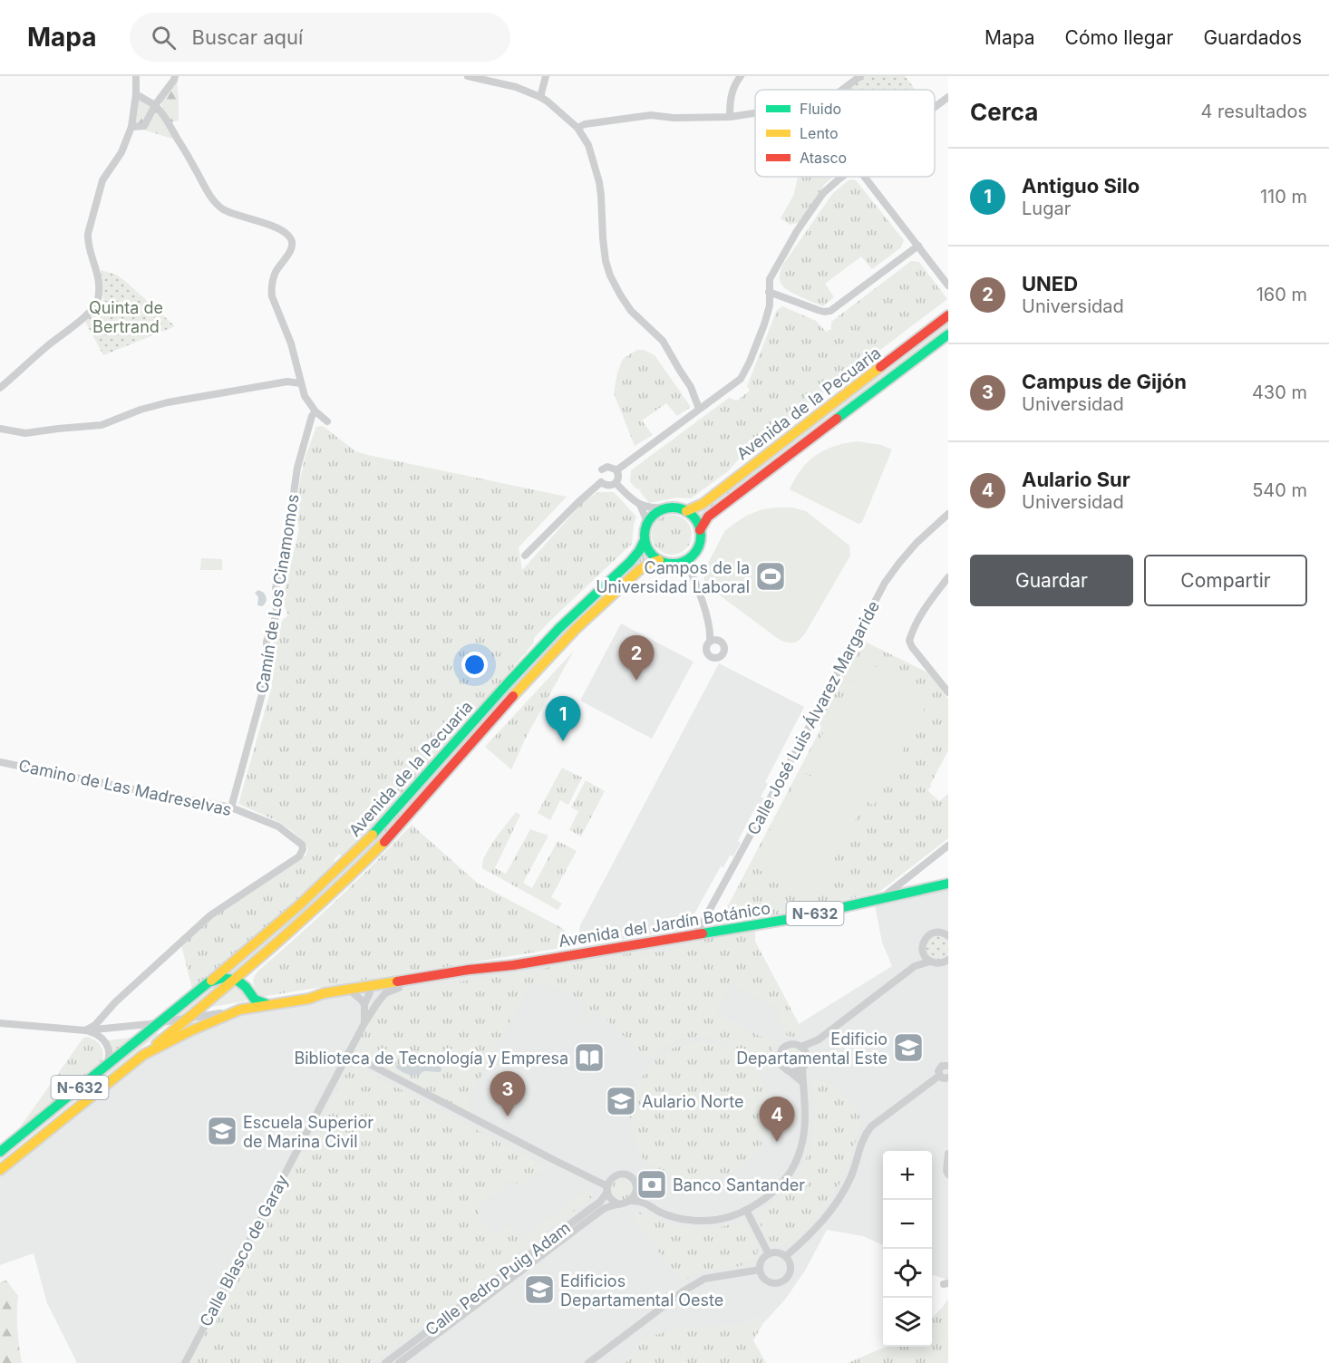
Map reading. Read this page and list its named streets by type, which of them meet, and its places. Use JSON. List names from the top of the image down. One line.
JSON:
{"streets":{"main road":["Avenida de la Pecuaria","N-632","Avenida del Jardín Botánico"],"street":["Camín de Los Cinamomos","Calle José Luis Álvarez Margaride","Camino de Las Madreselvas","Calle Blasco de Garay","Calle Pedro Puig Adam"]},"crossings":[["Avenida de la Pecuaria","N-632"],["Avenida de la Pecuaria","Avenida del Jardín Botánico"],["Camín de Los Cinamomos","Camino de Las Madreselvas"],["Calle José Luis Álvarez Margaride","Avenida del Jardín Botánico"],["Camino de Las Madreselvas","Avenida del Jardín Botánico"],["N-632","Avenida del Jardín Botánico"],["Avenida del Jardín Botánico","Calle Blasco de Garay"]],"parks":["Quinta de Bertrand"],"places":{"sports":["Campos de la Universidad Laboral"],"school or university":["Edificio Departamental Este","Aulario Norte","Escuela Superior de Marina Civil","Edificios Departamental Oeste"],"library":["Biblioteca de Tecnología y Empresa"],"bank":["Banco Santander"]},"legend":["Fluido","Lento","Atasco"],"page":{"header":"Mapa","search":"Buscar aquí","nav":["Mapa","Cómo llegar","Guardados"],"heading":["Cerca","4 resultados"],"list":[{"mark":"1","name":"Antiguo Silo","note":"Lugar","value":"110 m"},{"mark":"2","name":"UNED","note":"Universidad","value":"160 m"},{"mark":"3","name":"Campus de Gijón","note":"Universidad","value":"430 m"},{"mark":"4","name":"Aulario Sur","note":"Universidad","value":"540 m"}],"buttons":["Guardar","Compartir"],"pins":["2","1","3","4"],"map_buttons":["+","−"]}}
